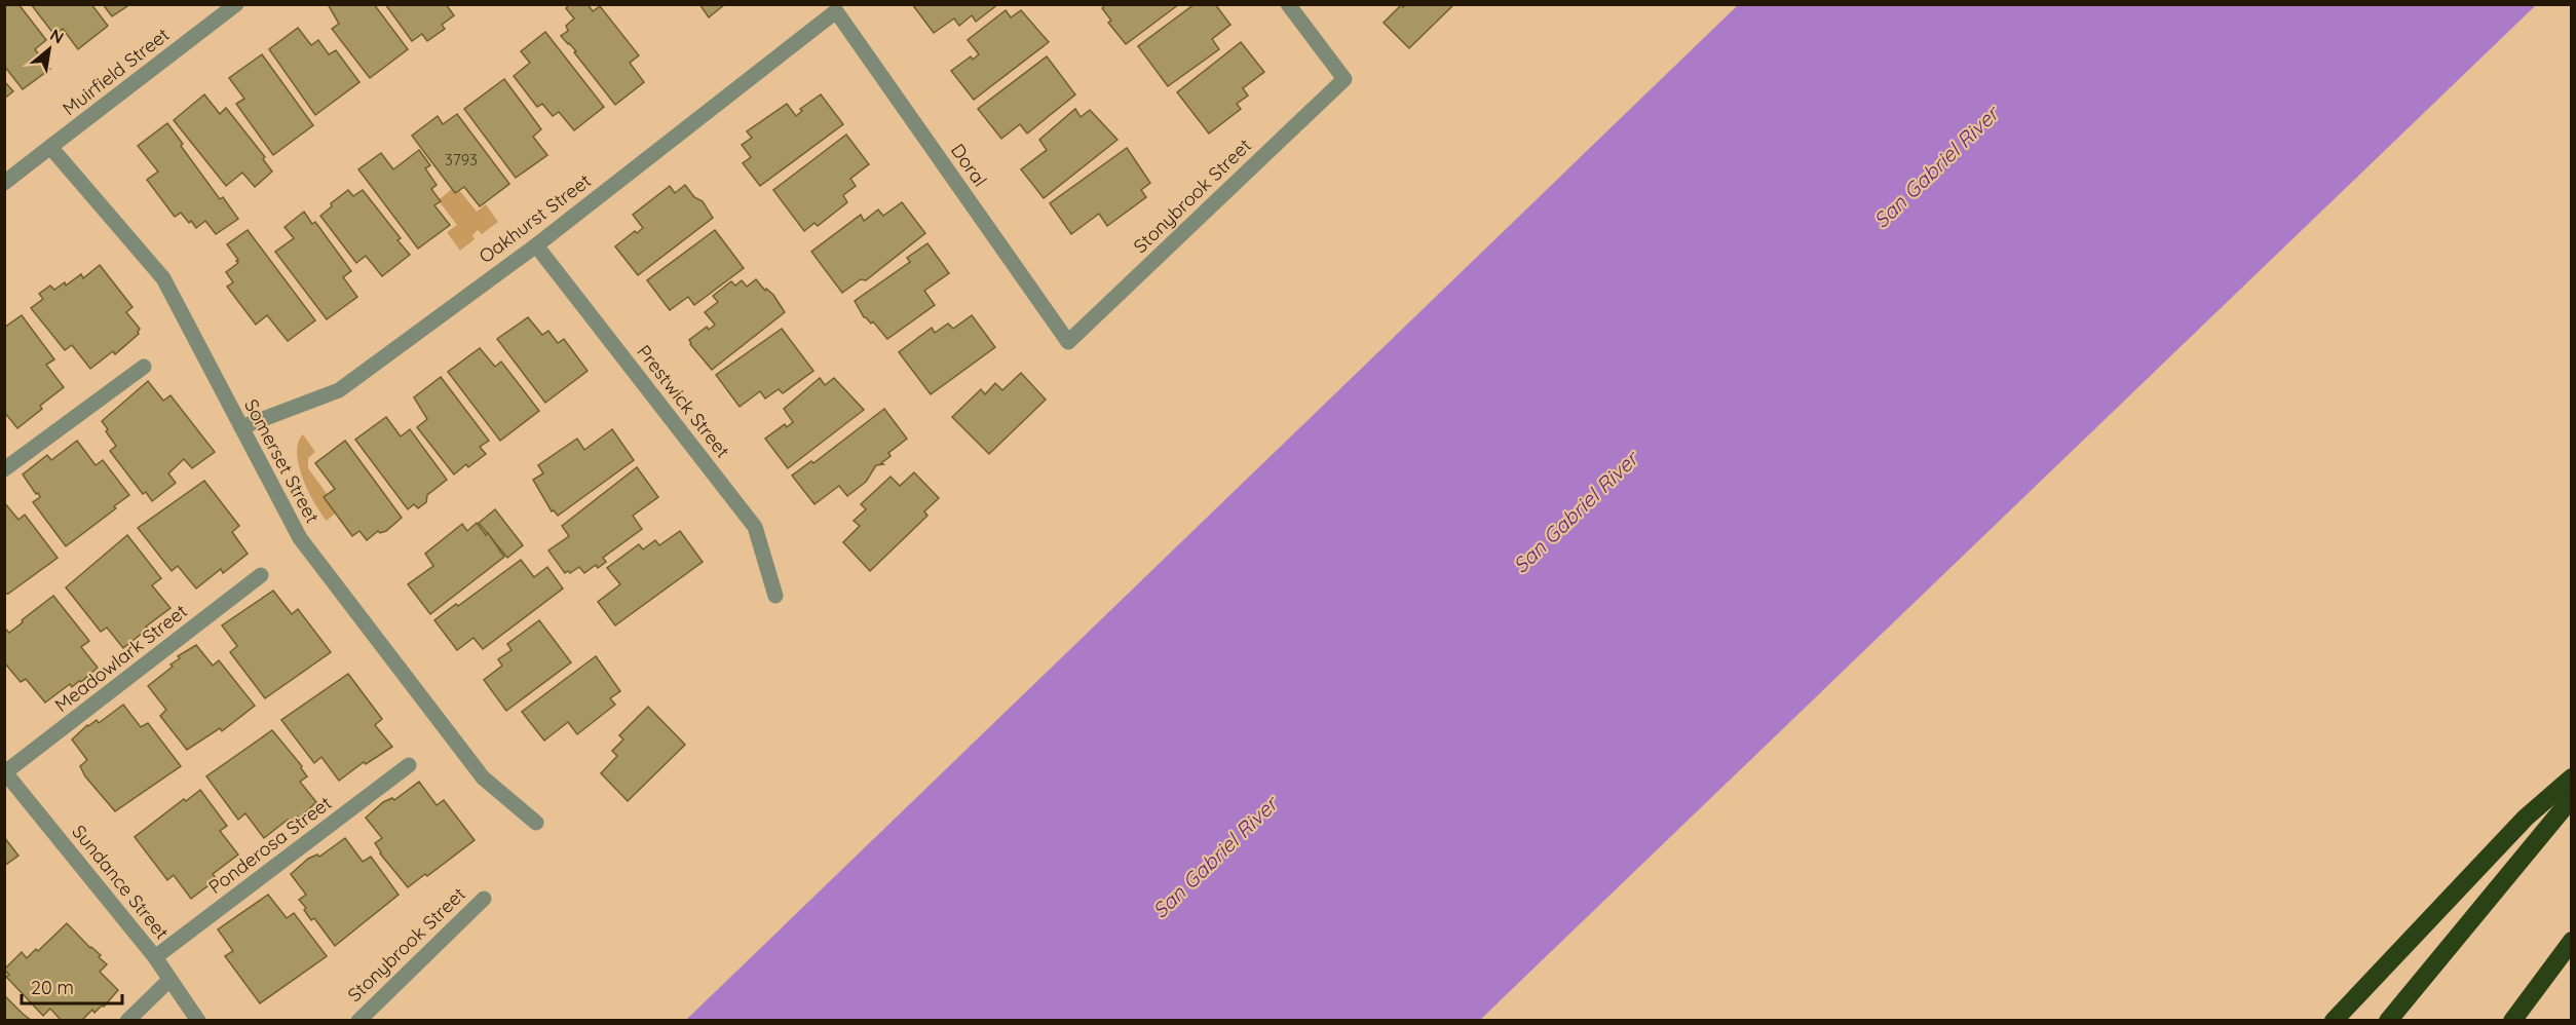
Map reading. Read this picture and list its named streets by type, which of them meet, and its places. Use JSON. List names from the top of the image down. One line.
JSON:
{"streets":{"street":["Muirfield Street","Doral","Stonybrook Street","Oakhurst Street","Prestwick Street","Somerset Street","Meadowlark Street","Ponderosa Street","Sundance Street"]},"crossings":[["Muirfield Street","Somerset Street"],["Doral","Stonybrook Street"],["Doral","Oakhurst Street"],["Oakhurst Street","Prestwick Street"],["Oakhurst Street","Somerset Street"],["Meadowlark Street","Sundance Street"],["Ponderosa Street","Sundance Street"]],"water":["San Gabriel River"],"house_numbers":["3793"],"scale_bar":"20 m","north":"top right"}
